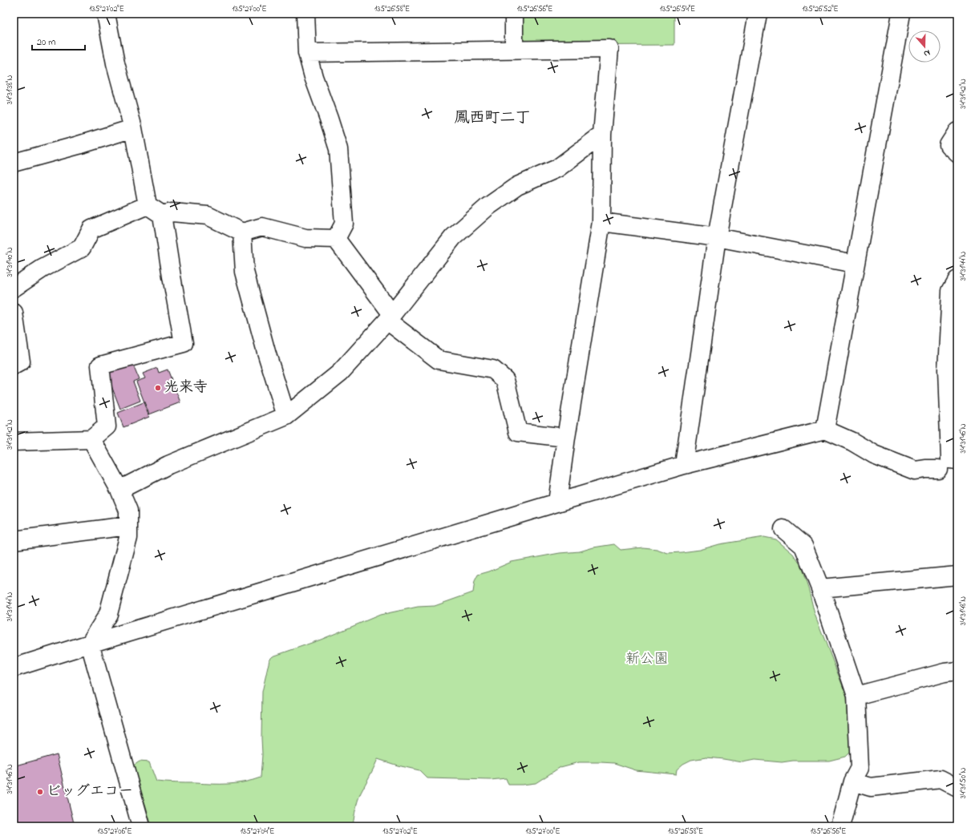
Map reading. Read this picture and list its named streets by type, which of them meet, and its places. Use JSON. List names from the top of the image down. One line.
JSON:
{"districts":["鳳西町二丁"],"parks":["新公園"],"places":["光来寺","ビッグエコー"],"scale_bar":"20 m","north":"bottom","coordinates":["135°27'02\"E","135°27'00\"E","135°26'58\"E","135°26'56\"E","135°26'54\"E","135°26'52\"E","34°31'38\"N","34°31'42\"N","34°31'40\"N","34°31'44\"N","34°31'46\"N","34°31'48\"N","34°31'50\"N","135°27'06\"E","135°27'04\"E"]}
